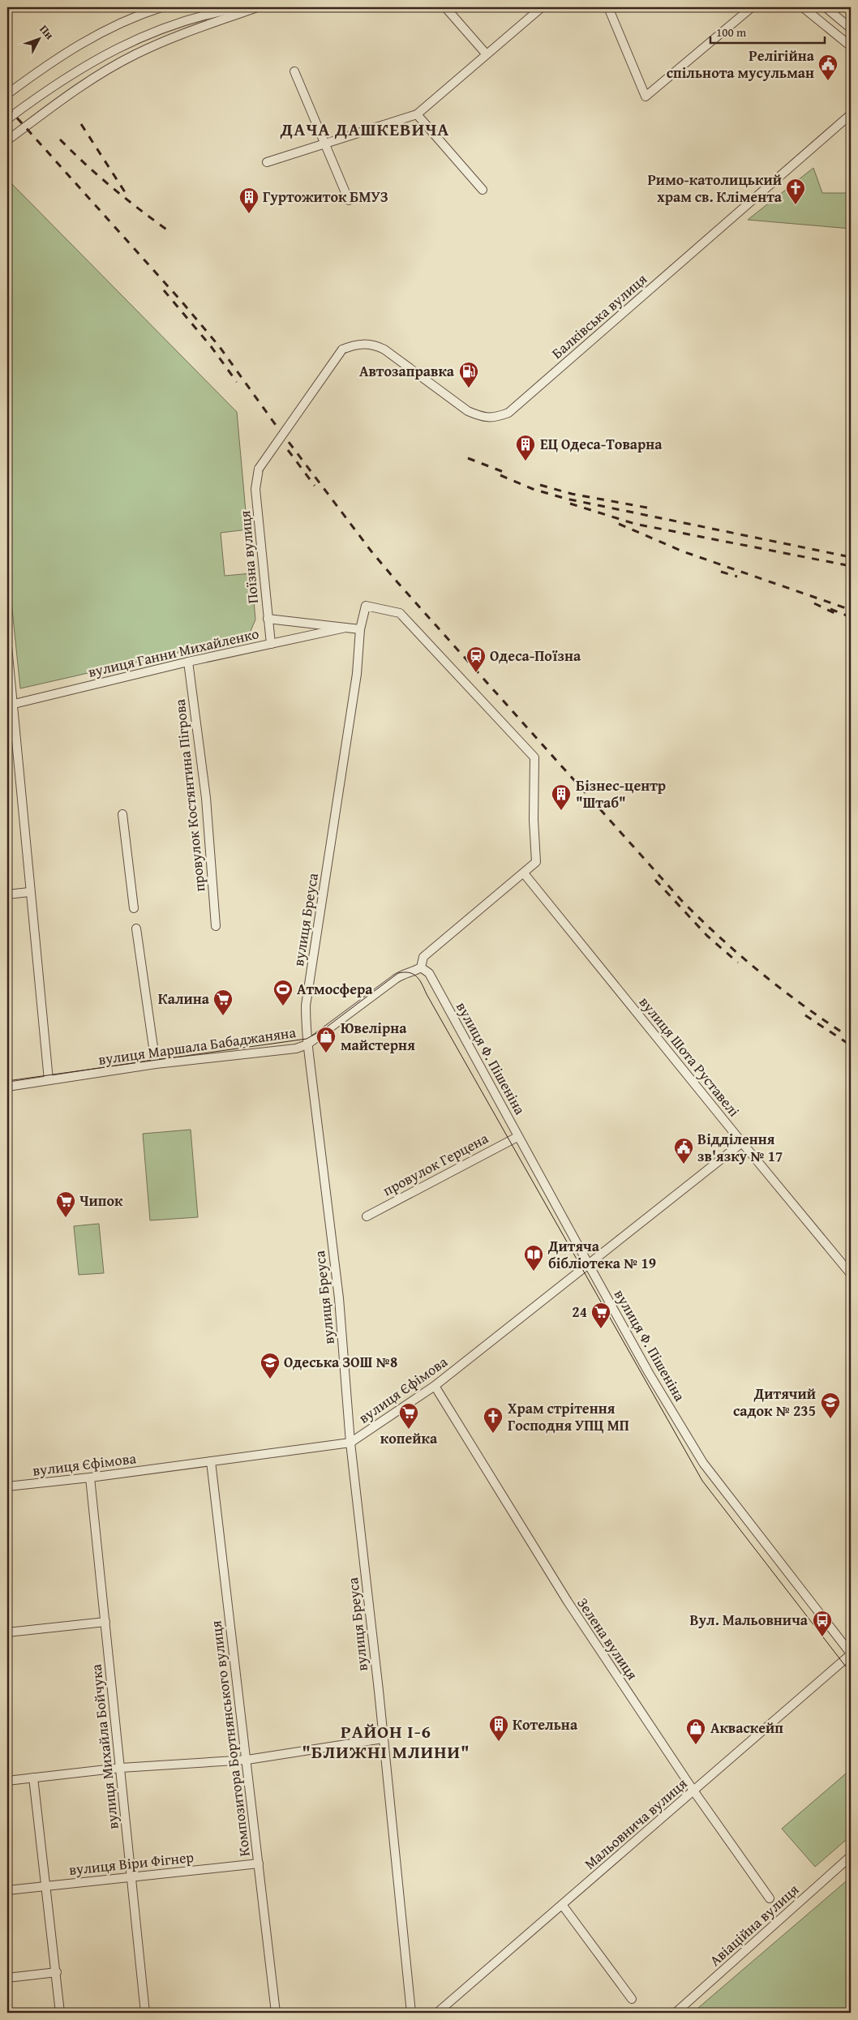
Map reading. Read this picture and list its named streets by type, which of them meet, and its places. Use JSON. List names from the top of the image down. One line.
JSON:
{"streets":{"street":["Балківська вулиця","Поїзна вулиця","вулиця Ганни Михайленко","провулок Костянтина Пігрова","вулиця Бреуса","вулиця Маршала Бабаджаняна","вулиця Шота Руставелі","вулиця Ф. Пішеніна","провулок Герцена","вулиця Єфімова","Зелена вулиця","Композитора Бортнянського вулиця","вулиця Михайла Бойчука","Мальовнича вулиця","вулиця Віри Фігнер","Авіаційна вулиця"]},"crossings":[["Балківська вулиця","Поїзна вулиця"],["Поїзна вулиця","вулиця Ганни Михайленко"],["вулиця Ганни Михайленко","провулок Костянтина Пігрова"],["вулиця Ганни Михайленко","вулиця Бреуса"],["вулиця Бреуса","вулиця Маршала Бабаджаняна"],["вулиця Бреуса","вулиця Шота Руставелі"],["вулиця Бреуса","вулиця Єфімова"],["вулиця Маршала Бабаджаняна","вулиця Ф. Пішеніна"],["вулиця Шота Руставелі","вулиця Єфімова"],["вулиця Ф. Пішеніна","провулок Герцена"],["вулиця Ф. Пішеніна","вулиця Єфімова"],["вулиця Ф. Пішеніна","Мальовнича вулиця"],["вулиця Єфімова","Зелена вулиця"],["вулиця Єфімова","Композитора Бортнянського вулиця"],["вулиця Єфімова","вулиця Михайла Бойчука"],["Зелена вулиця","Мальовнича вулиця"],["Композитора Бортнянського вулиця","вулиця Віри Фігнер"],["вулиця Михайла Бойчука","вулиця Віри Фігнер"]],"districts":["ДАЧА ДАШКЕВИЧА","РАЙОН І-6 \"БЛИЖНІ МЛИНИ\""],"places":{"public building":["Релігійна спільнота мусульман","Відділення зв'язку № 17"],"church":["Римо-католицький храм св. Клімента","Храм стрітення Господня УПЦ МП"],"building":["Гуртожиток БМУЗ","ЕЦ Одеса-Товарна","Бізнес-центр \"Штаб\"","Котельна"],"fuel station":["Автозаправка"],"station":["Одеса-Поїзна"],"sports":["Атмосфера"],"supermarket":["Калина","Чипок","24","копейка"],"shop":["Ювелірна майстерня","Акваскейп"],"library":["Дитяча бібліотека № 19"],"school or university":["Одеська ЗОШ №8","Дитячий садок № 235"],"bus stop":["Вул. Мальовнича"]},"scale_bar":"100 m","north":"top right"}
